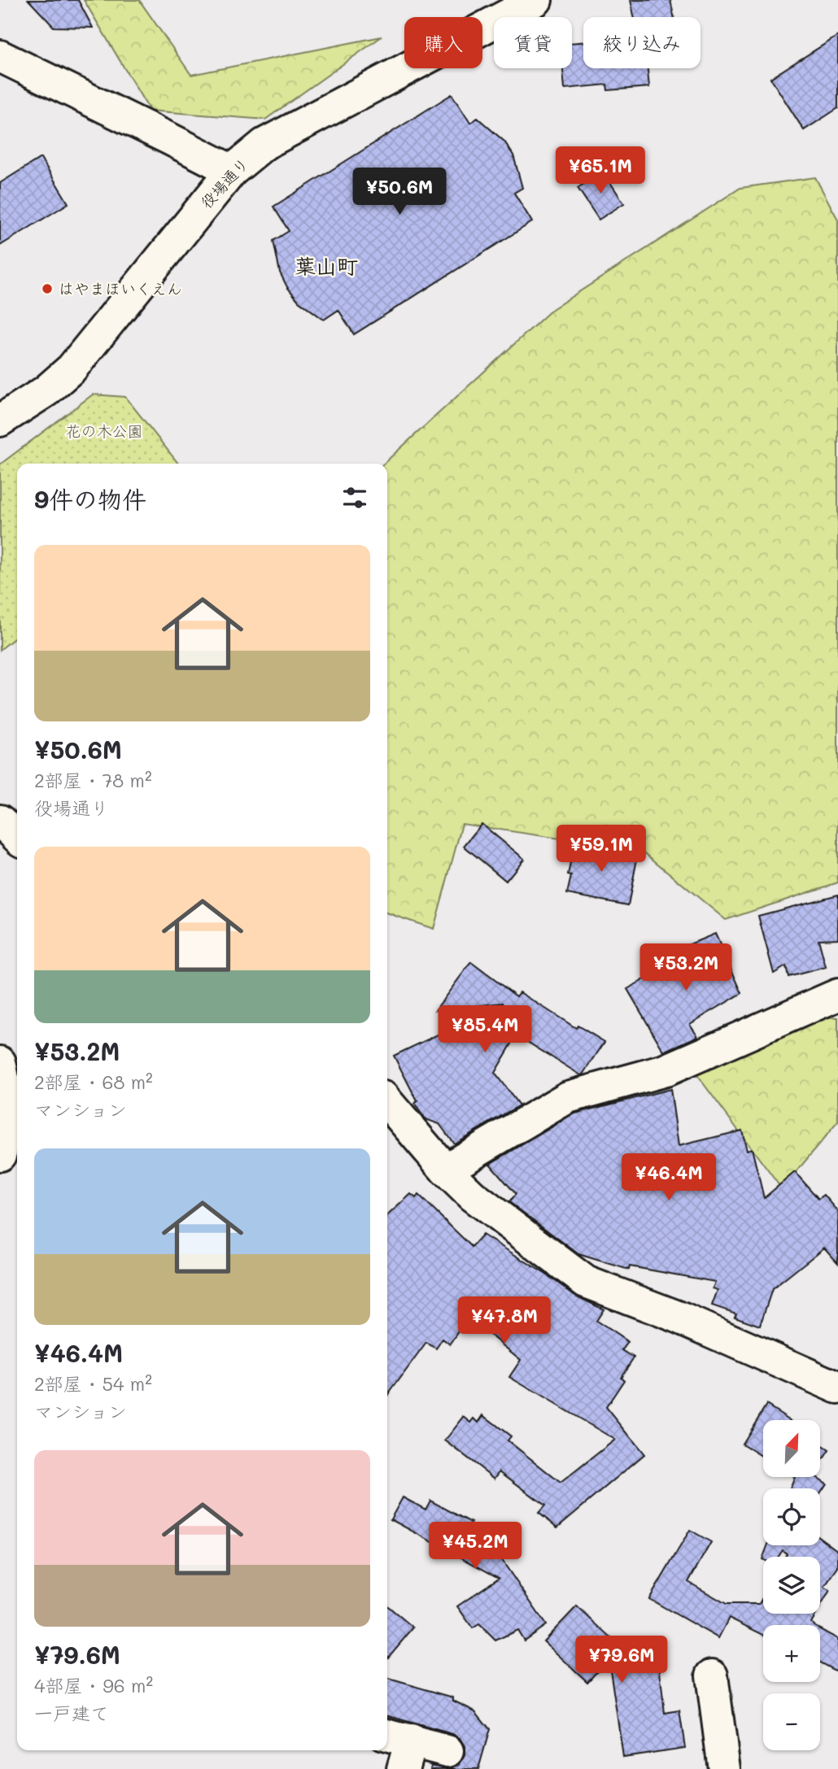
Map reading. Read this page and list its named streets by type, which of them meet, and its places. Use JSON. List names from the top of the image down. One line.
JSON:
{"streets":{"street":["役場通り"]},"districts":["葉山町"],"parks":["花の木公園"],"places":["はやまほいくえん"],"north":"top right","page":{"chip":["購入","賃貸","絞り込み"],"price":["¥65.1M","¥50.6M","¥59.1M","¥53.2M","¥85.4M","¥46.4M","¥47.8M","¥45.2M","¥79.6M"],"heading":"9件の物件","list":[{"name":"¥50.6M","note":"2部屋 · 78 m² · 役場通り"},{"name":"¥53.2M","note":"2部屋 · 68 m² · マンション"},{"name":"¥46.4M","note":"2部屋 · 54 m² · マンション"},{"name":"¥79.6M","note":"4部屋 · 96 m² · 一戸建て"}],"map_buttons":["+","−"]}}
